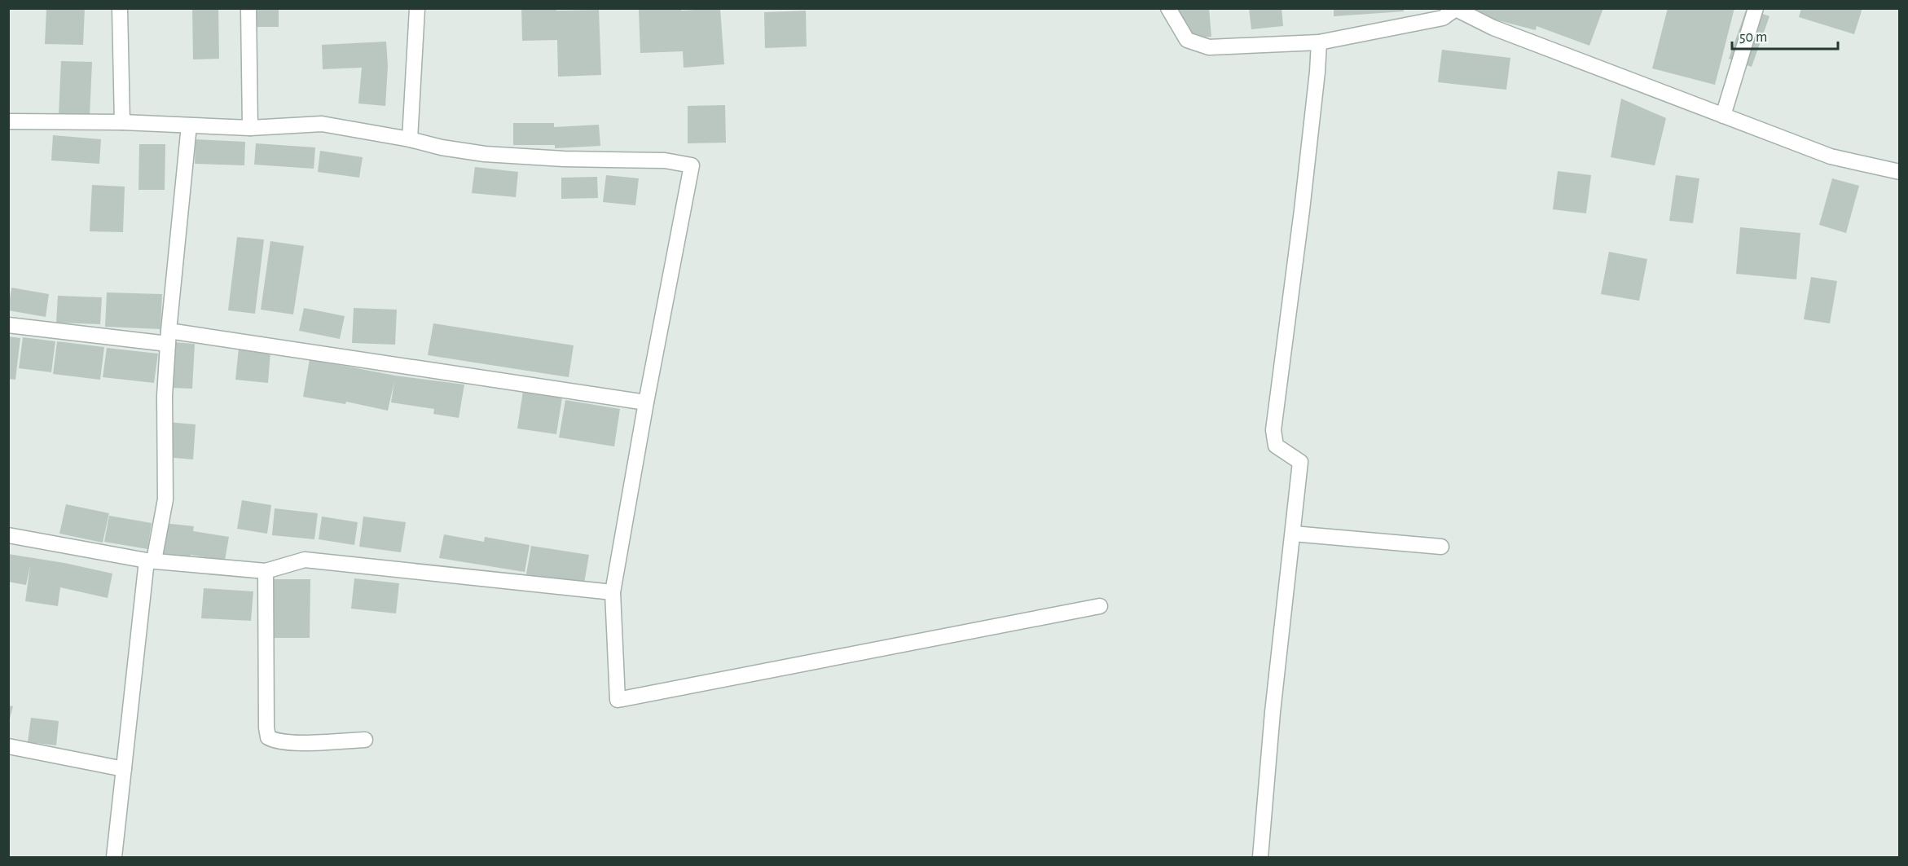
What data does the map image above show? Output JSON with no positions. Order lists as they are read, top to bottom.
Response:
{
  "scale_bar": "50 m"
}
